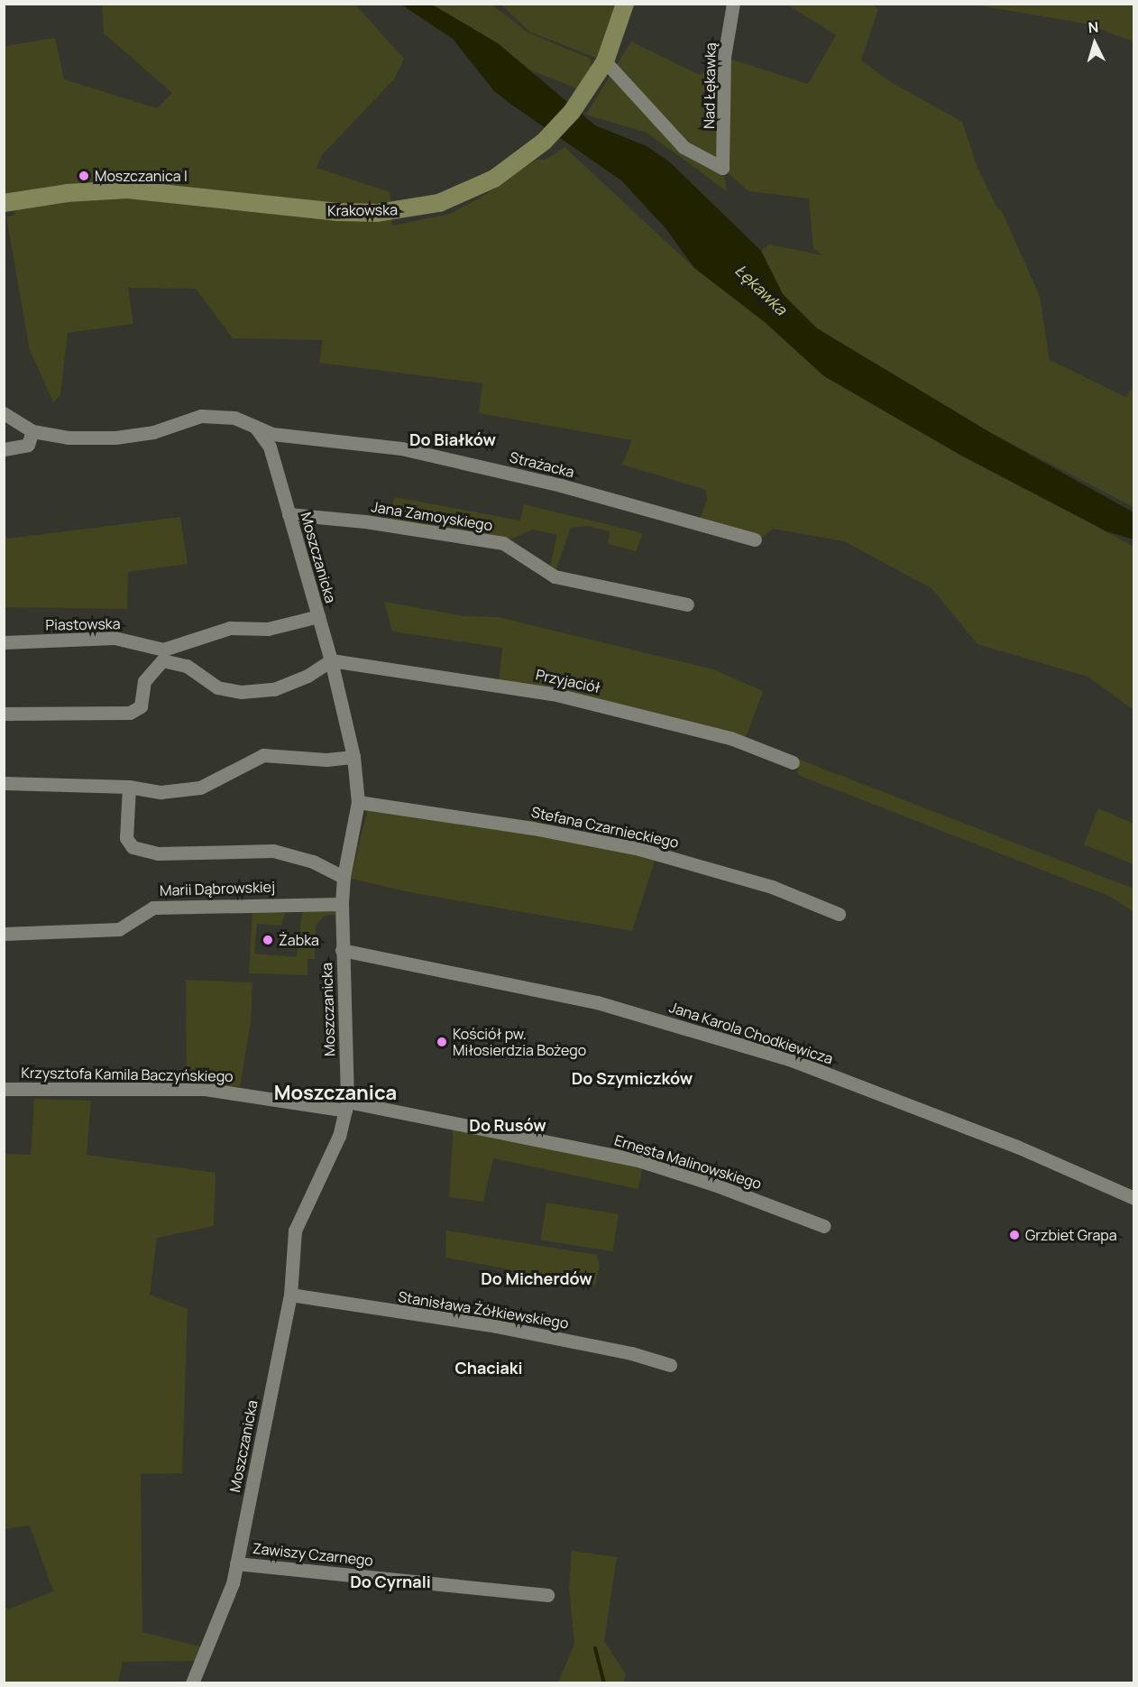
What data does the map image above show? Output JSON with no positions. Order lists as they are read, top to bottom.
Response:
{
  "streets": {
    "main road": ["Krakowska"],
    "street": [
      "Nad Łękawką",
      "Strażacka",
      "Jana Zamoyskiego",
      "Moszczanicka",
      "Piastowska",
      "Przyjaciół",
      "Stefana Czarnieckiego",
      "Marii Dąbrowskiej",
      "Jana Karola Chodkiewicza",
      "Krzysztofa Kamila Baczyńskiego",
      "Ernesta Malinowskiego",
      "Stanisława Żółkiewskiego",
      "Zawiszy Czarnego"
    ]
  },
  "crossings": [
    ["Strażacka", "Moszczanicka"],
    ["Jana Zamoyskiego", "Moszczanicka"],
    ["Moszczanicka", "Piastowska"],
    ["Moszczanicka", "Przyjaciół"],
    ["Moszczanicka", "Stefana Czarnieckiego"],
    ["Moszczanicka", "Marii Dąbrowskiej"],
    ["Moszczanicka", "Jana Karola Chodkiewicza"],
    ["Moszczanicka", "Krzysztofa Kamila Baczyńskiego"],
    ["Moszczanicka", "Ernesta Malinowskiego"],
    ["Moszczanicka", "Stanisława Żółkiewskiego"],
    ["Moszczanicka", "Zawiszy Czarnego"],
    ["Piastowska", "Przyjaciół"],
    ["Krzysztofa Kamila Baczyńskiego", "Ernesta Malinowskiego"]
  ],
  "districts": [
    "Do Białków",
    "Do Szymiczków",
    "Moszczanica",
    "Do Rusów",
    "Do Micherdów",
    "Chaciaki",
    "Do Cyrnali"
  ],
  "water": ["Łękawka"],
  "places": [
    "Moszczanica I",
    "Żabka",
    "Kościół pw. Miłosierdzia Bożego",
    "Grzbiet Grapa"
  ],
  "north": "top"
}
